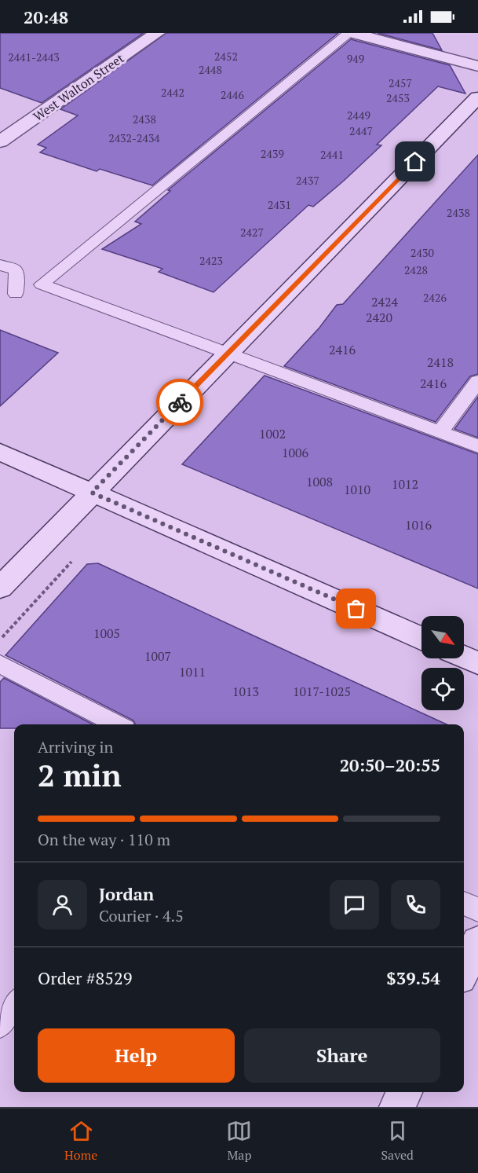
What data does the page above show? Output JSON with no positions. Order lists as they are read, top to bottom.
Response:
{
  "streets": {
    "street": ["West Walton Street"]
  },
  "house_numbers": [
    "2452",
    "2441-2443",
    "949",
    "2448",
    "2457",
    "2442",
    "2446",
    "2453",
    "2449",
    "2438",
    "2447",
    "2432-2434",
    "2439",
    "2441",
    "2437",
    "2431",
    "2438",
    "2427",
    "2430",
    "2423",
    "2428",
    "2426",
    "2424",
    "2420",
    "2416",
    "2418",
    "2416",
    "1002",
    "1006",
    "1008",
    "1012",
    "1010",
    "1016",
    "1005",
    "1007",
    "1011",
    "1013",
    "1017-1025"
  ],
  "north": "bottom right",
  "page": {
    "status": "20:48",
    "heading": ["2 min", "Arriving in", "20:50–20:55"],
    "panel": [
      "Jordan",
      "Courier · 4.5",
      "Order #8529",
      "$39.54"
    ],
    "bar": "On the way · 110 m",
    "buttons": ["Help", "Share"],
    "tabs": ["Home", "Map", "Saved"]
  }
}
